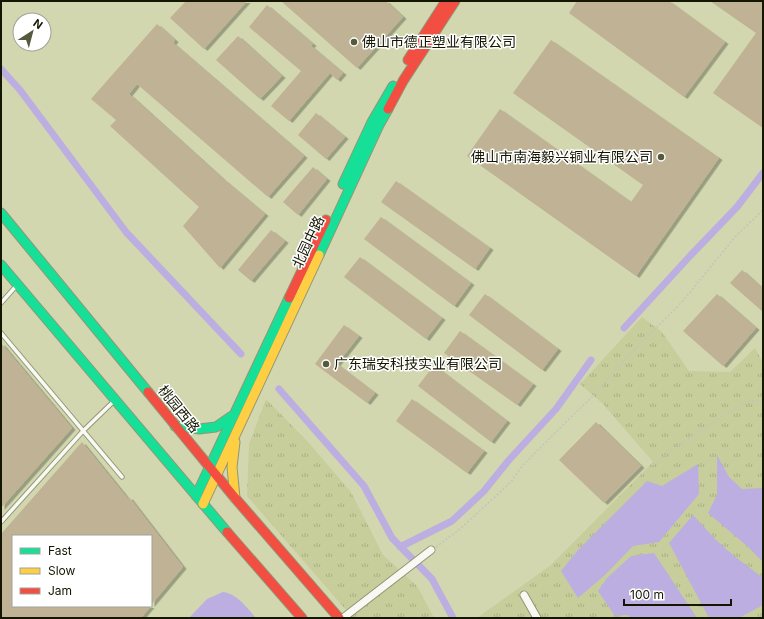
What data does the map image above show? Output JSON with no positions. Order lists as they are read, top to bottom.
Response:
{
  "streets": {
    "street": ["北园中路", "桃园西路"]
  },
  "crossings": [
    ["北园中路", "桃园西路"]
  ],
  "places": ["佛山市德正塑业有限公司", "佛山市南海毅兴铜业有限公司", "广东瑞安科技实业有限公司"],
  "legend": ["Fast", "Slow", "Jam"],
  "scale_bar": "100 m",
  "north": "top right"
}
